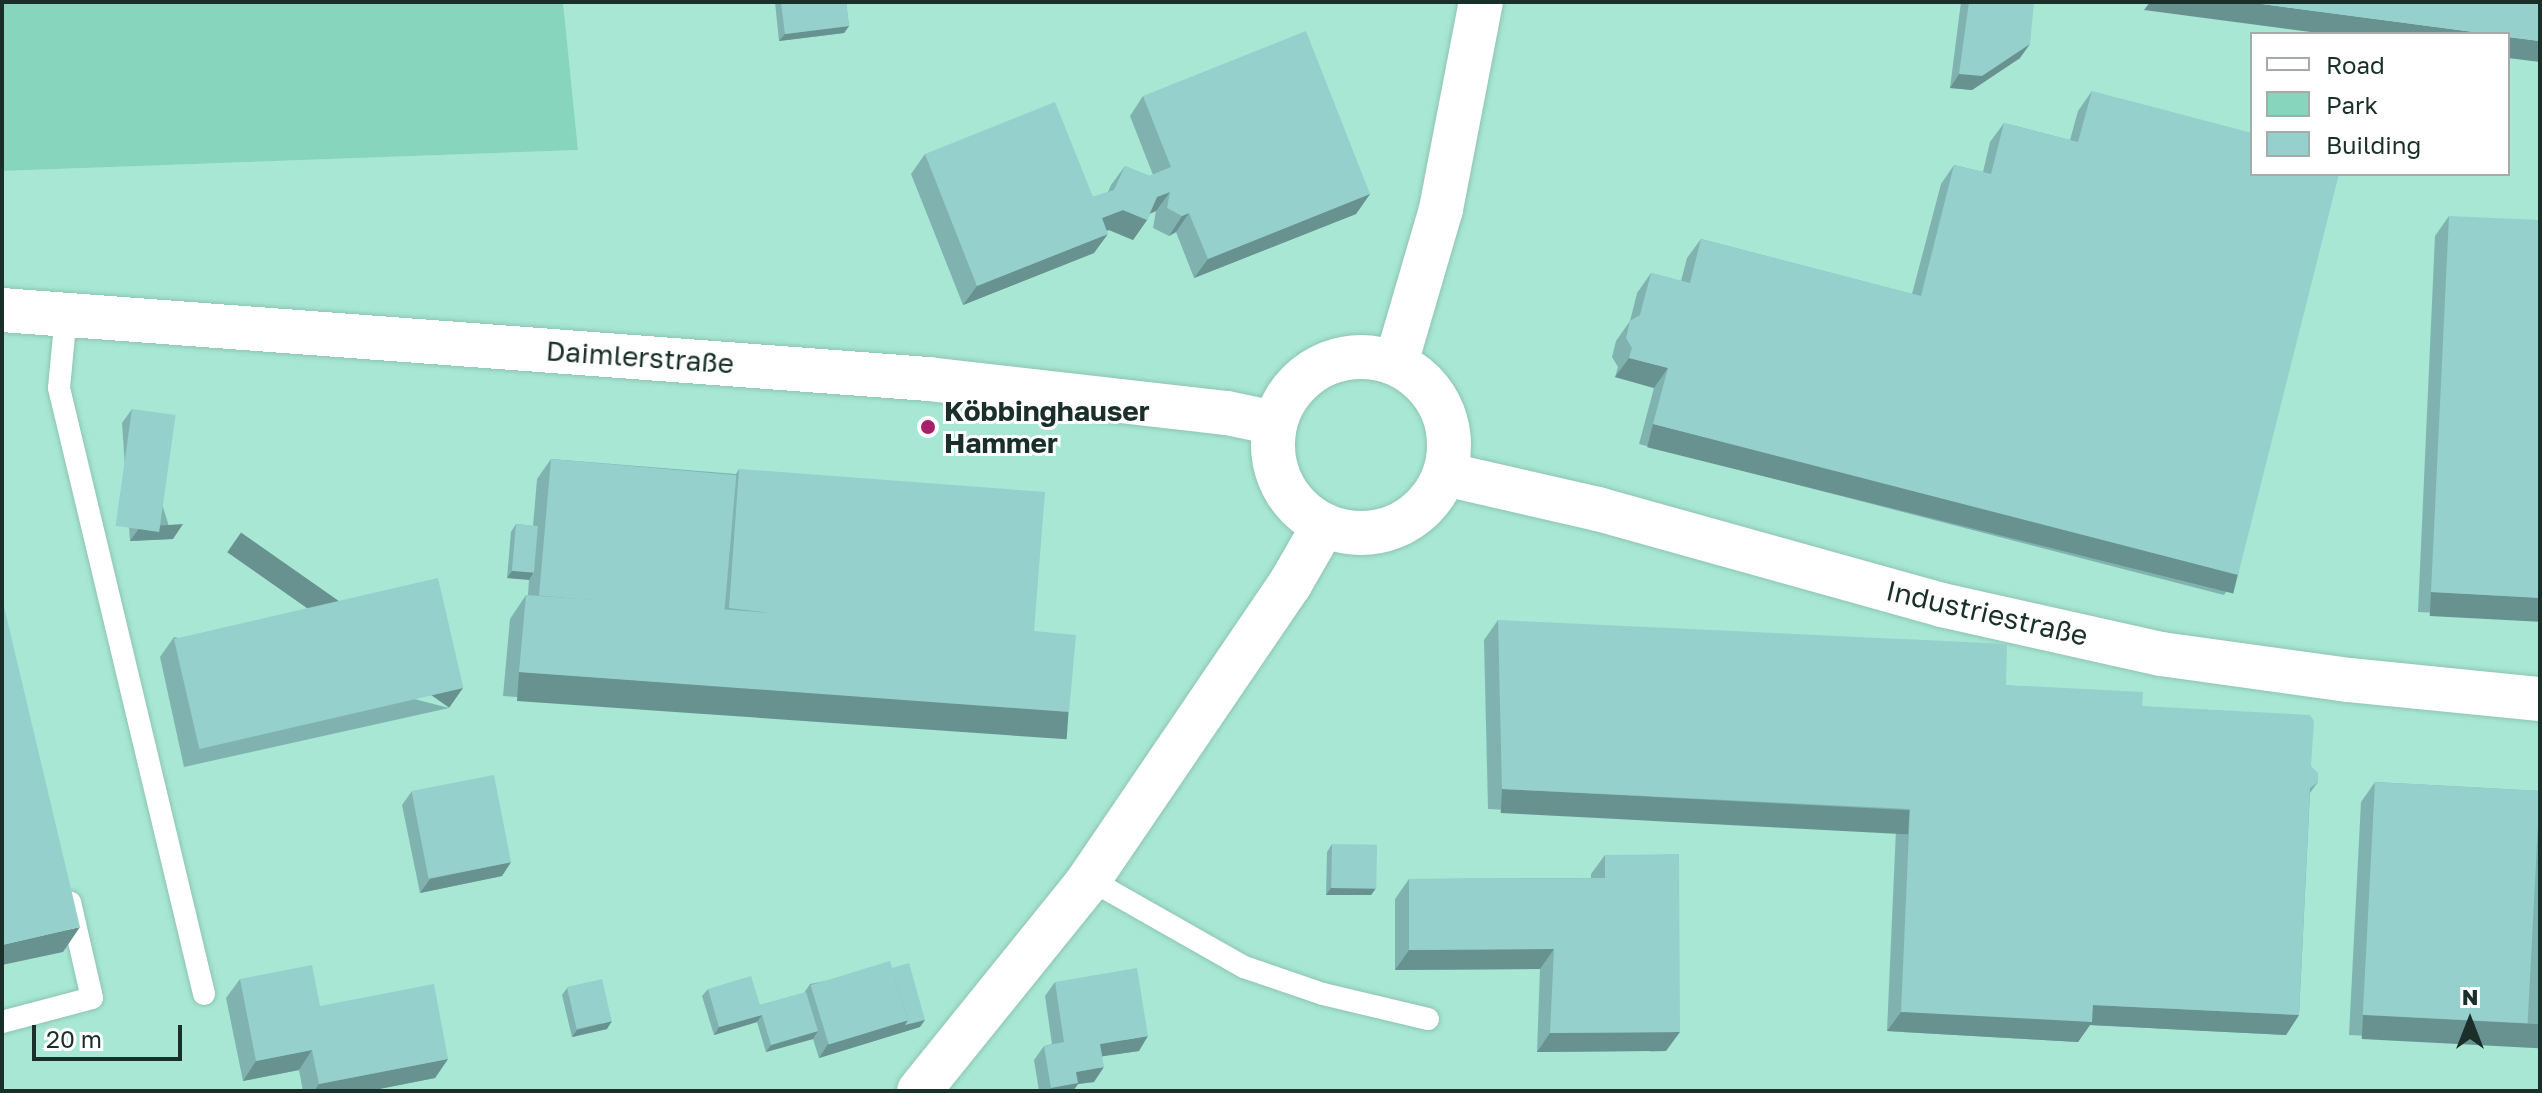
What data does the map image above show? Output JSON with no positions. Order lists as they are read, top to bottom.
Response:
{
  "streets": {
    "street": ["Daimlerstraße", "Industriestraße"]
  },
  "crossings": [
    ["Daimlerstraße", "Industriestraße"]
  ],
  "places": ["Köbbinghauser Hammer"],
  "legend": ["Road", "Park", "Building"],
  "scale_bar": "20 m",
  "north": "top"
}
